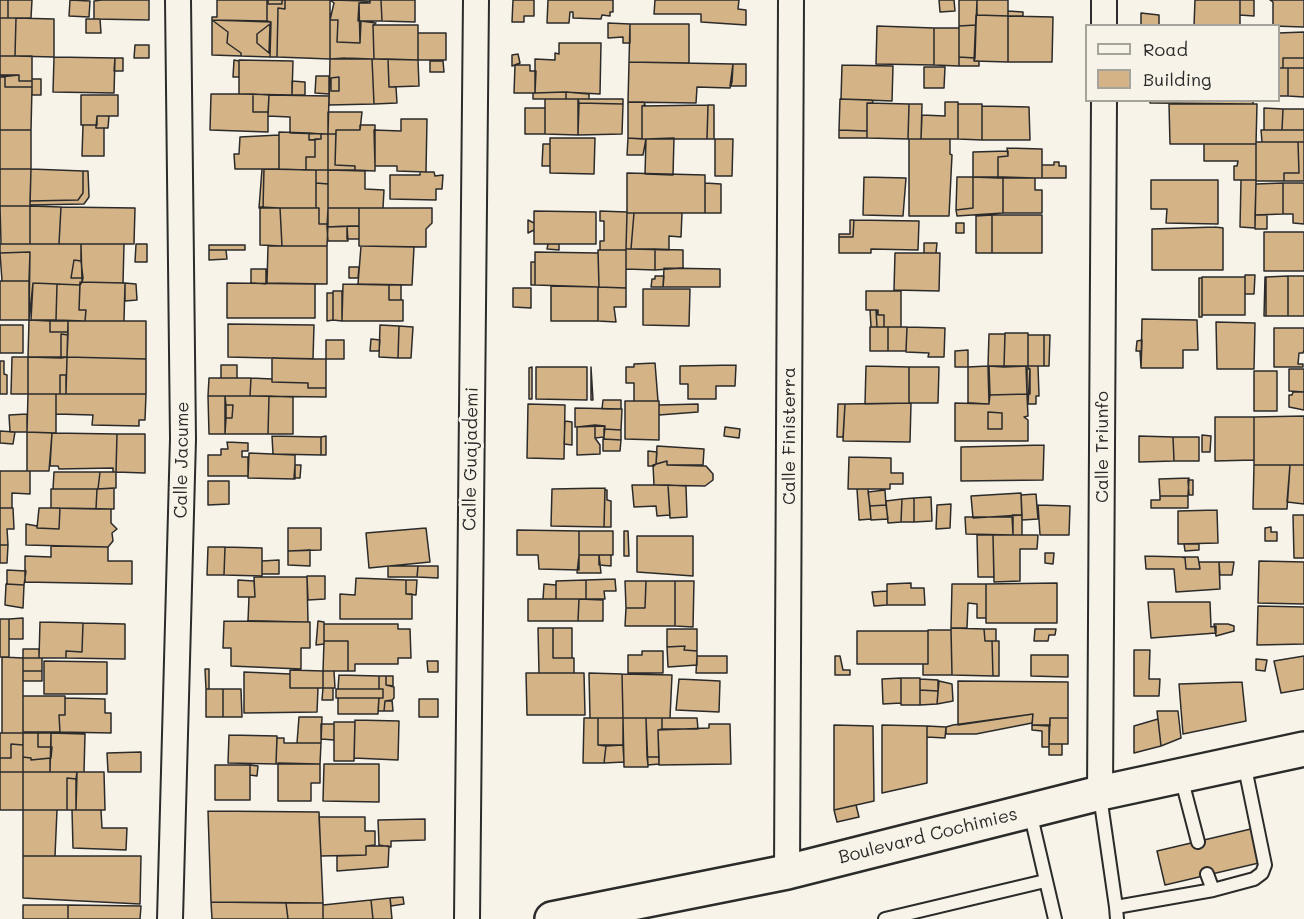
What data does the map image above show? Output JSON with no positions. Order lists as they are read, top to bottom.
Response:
{
  "streets": {
    "main road": ["Boulevard Cochimies"],
    "street": [
      "Calle Finisterra",
      "Calle Triunfo",
      "Calle Guajademi",
      "Calle Jacume"
    ]
  },
  "crossings": [
    ["Calle Finisterra", "Boulevard Cochimies"],
    ["Calle Triunfo", "Boulevard Cochimies"]
  ],
  "legend": ["Road", "Building"]
}
